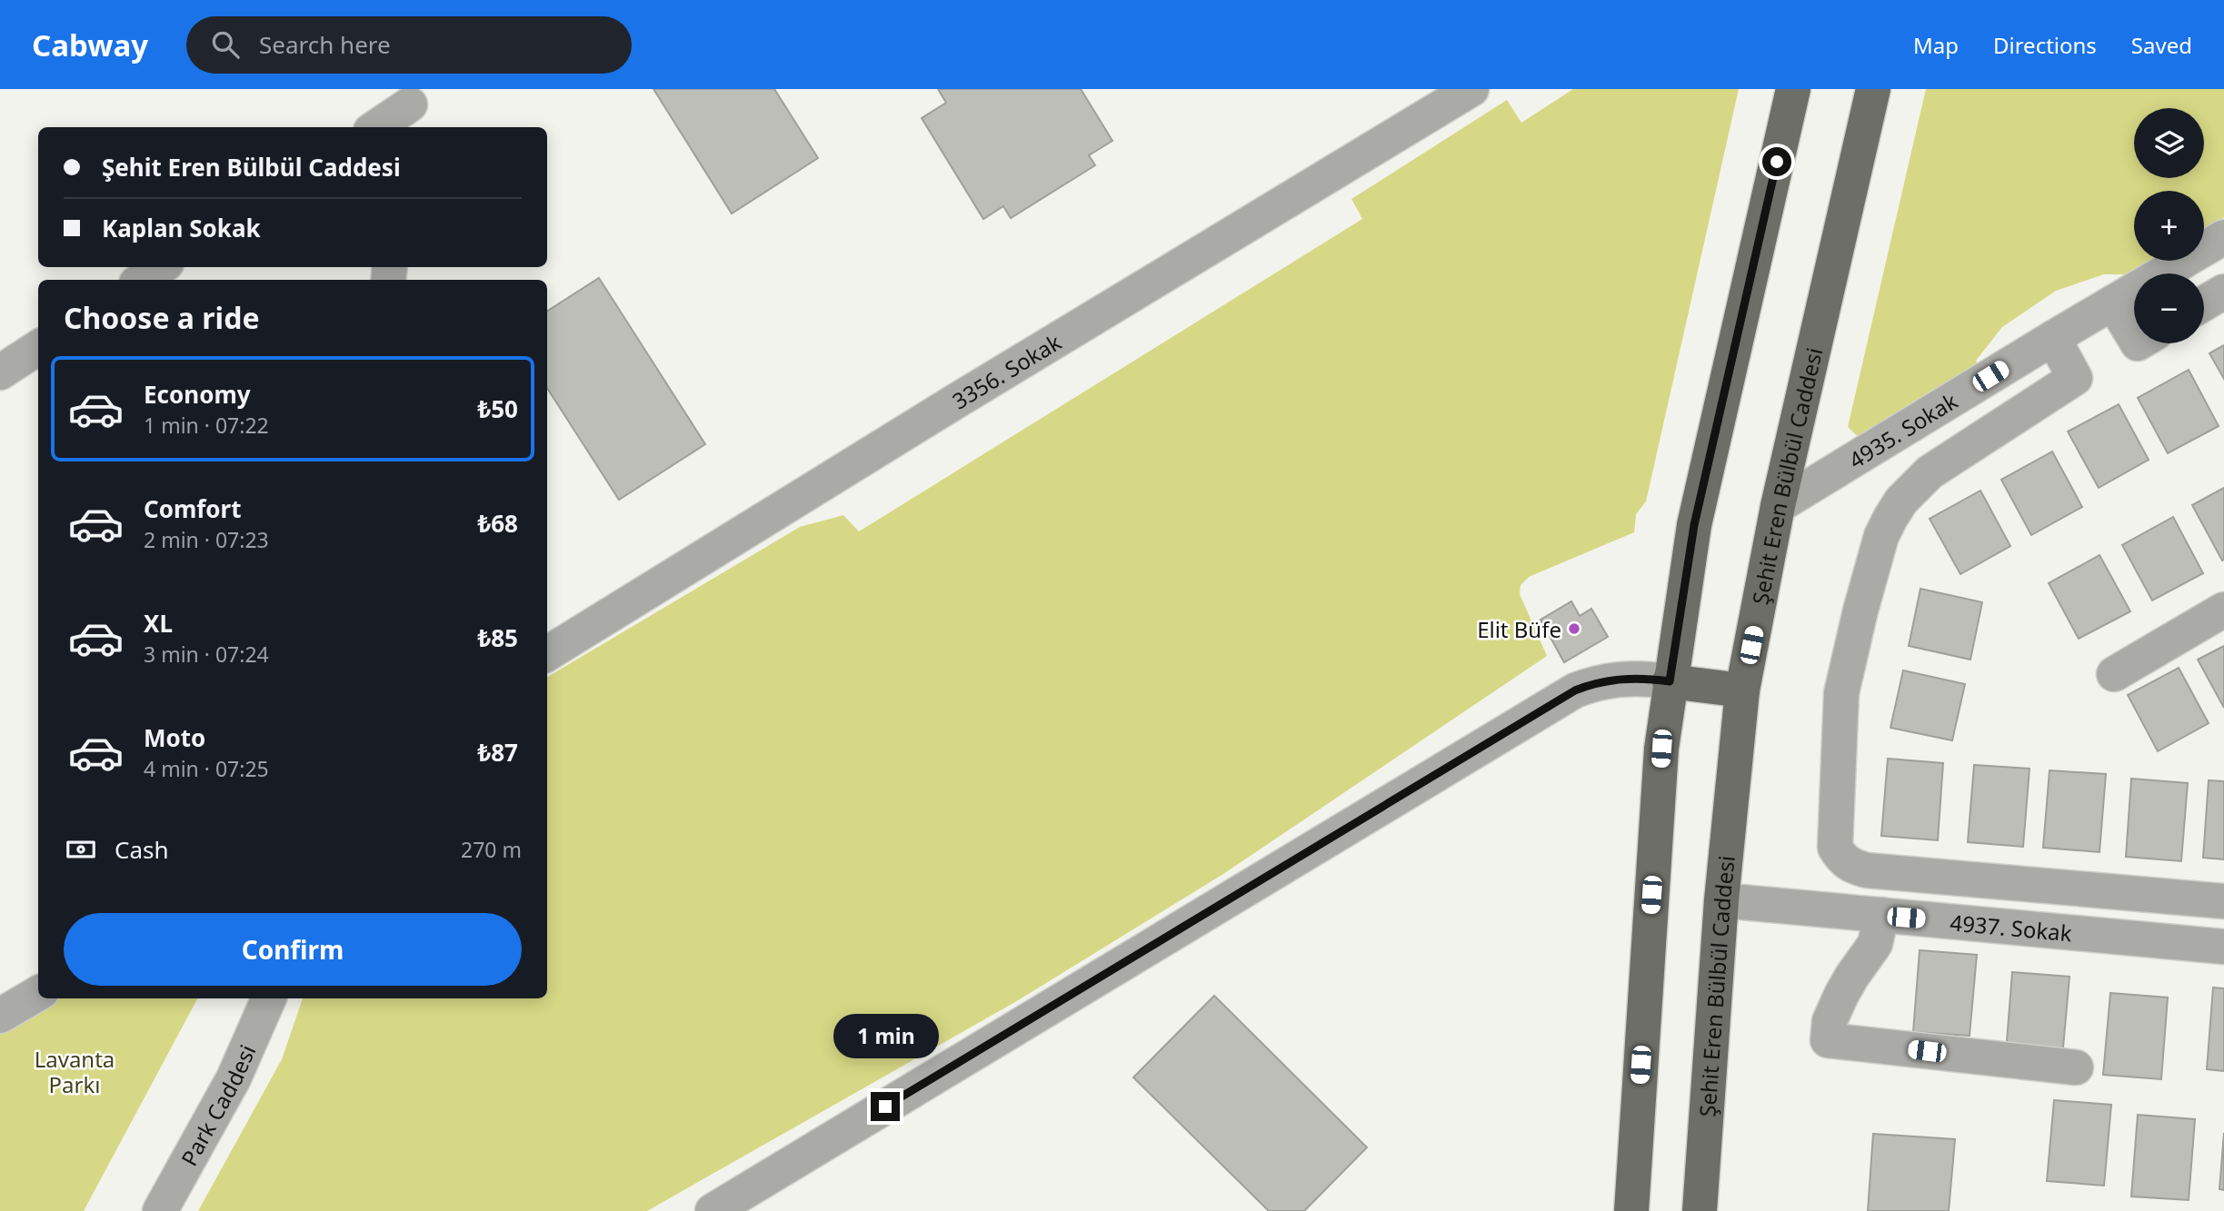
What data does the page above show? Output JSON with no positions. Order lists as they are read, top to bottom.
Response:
{
  "streets": {
    "main road": ["Şehit Eren Bülbül Caddesi"],
    "street": [
      "3356. Sokak",
      "4935. Sokak",
      "4937. Sokak",
      "Park Caddesi"
    ]
  },
  "crossings": [
    ["4935. Sokak", "Şehit Eren Bülbül Caddesi"],
    ["Şehit Eren Bülbül Caddesi", "4937. Sokak"]
  ],
  "parks": ["Lavanta Parkı"],
  "places": ["Elit Büfe"],
  "page": {
    "header": "Cabway",
    "search": "Search here",
    "nav": ["Map", "Directions", "Saved"],
    "map_buttons": ["+", "−"],
    "banner": ["Şehit Eren Bülbül Caddesi", "Kaplan Sokak"],
    "heading": "Choose a ride",
    "list": [
      {
        "name": "Economy",
        "note": "1 min · 07:22",
        "value": "₺50"
      },
      {
        "name": "Comfort",
        "note": "2 min · 07:23",
        "value": "₺68"
      },
      {
        "name": "XL",
        "note": "3 min · 07:24",
        "value": "₺85"
      },
      {
        "name": "Moto",
        "note": "4 min · 07:25",
        "value": "₺87"
      }
    ],
    "pay": ["Cash", "270 m"],
    "buttons": "Confirm",
    "bubble": "1 min"
  }
}
